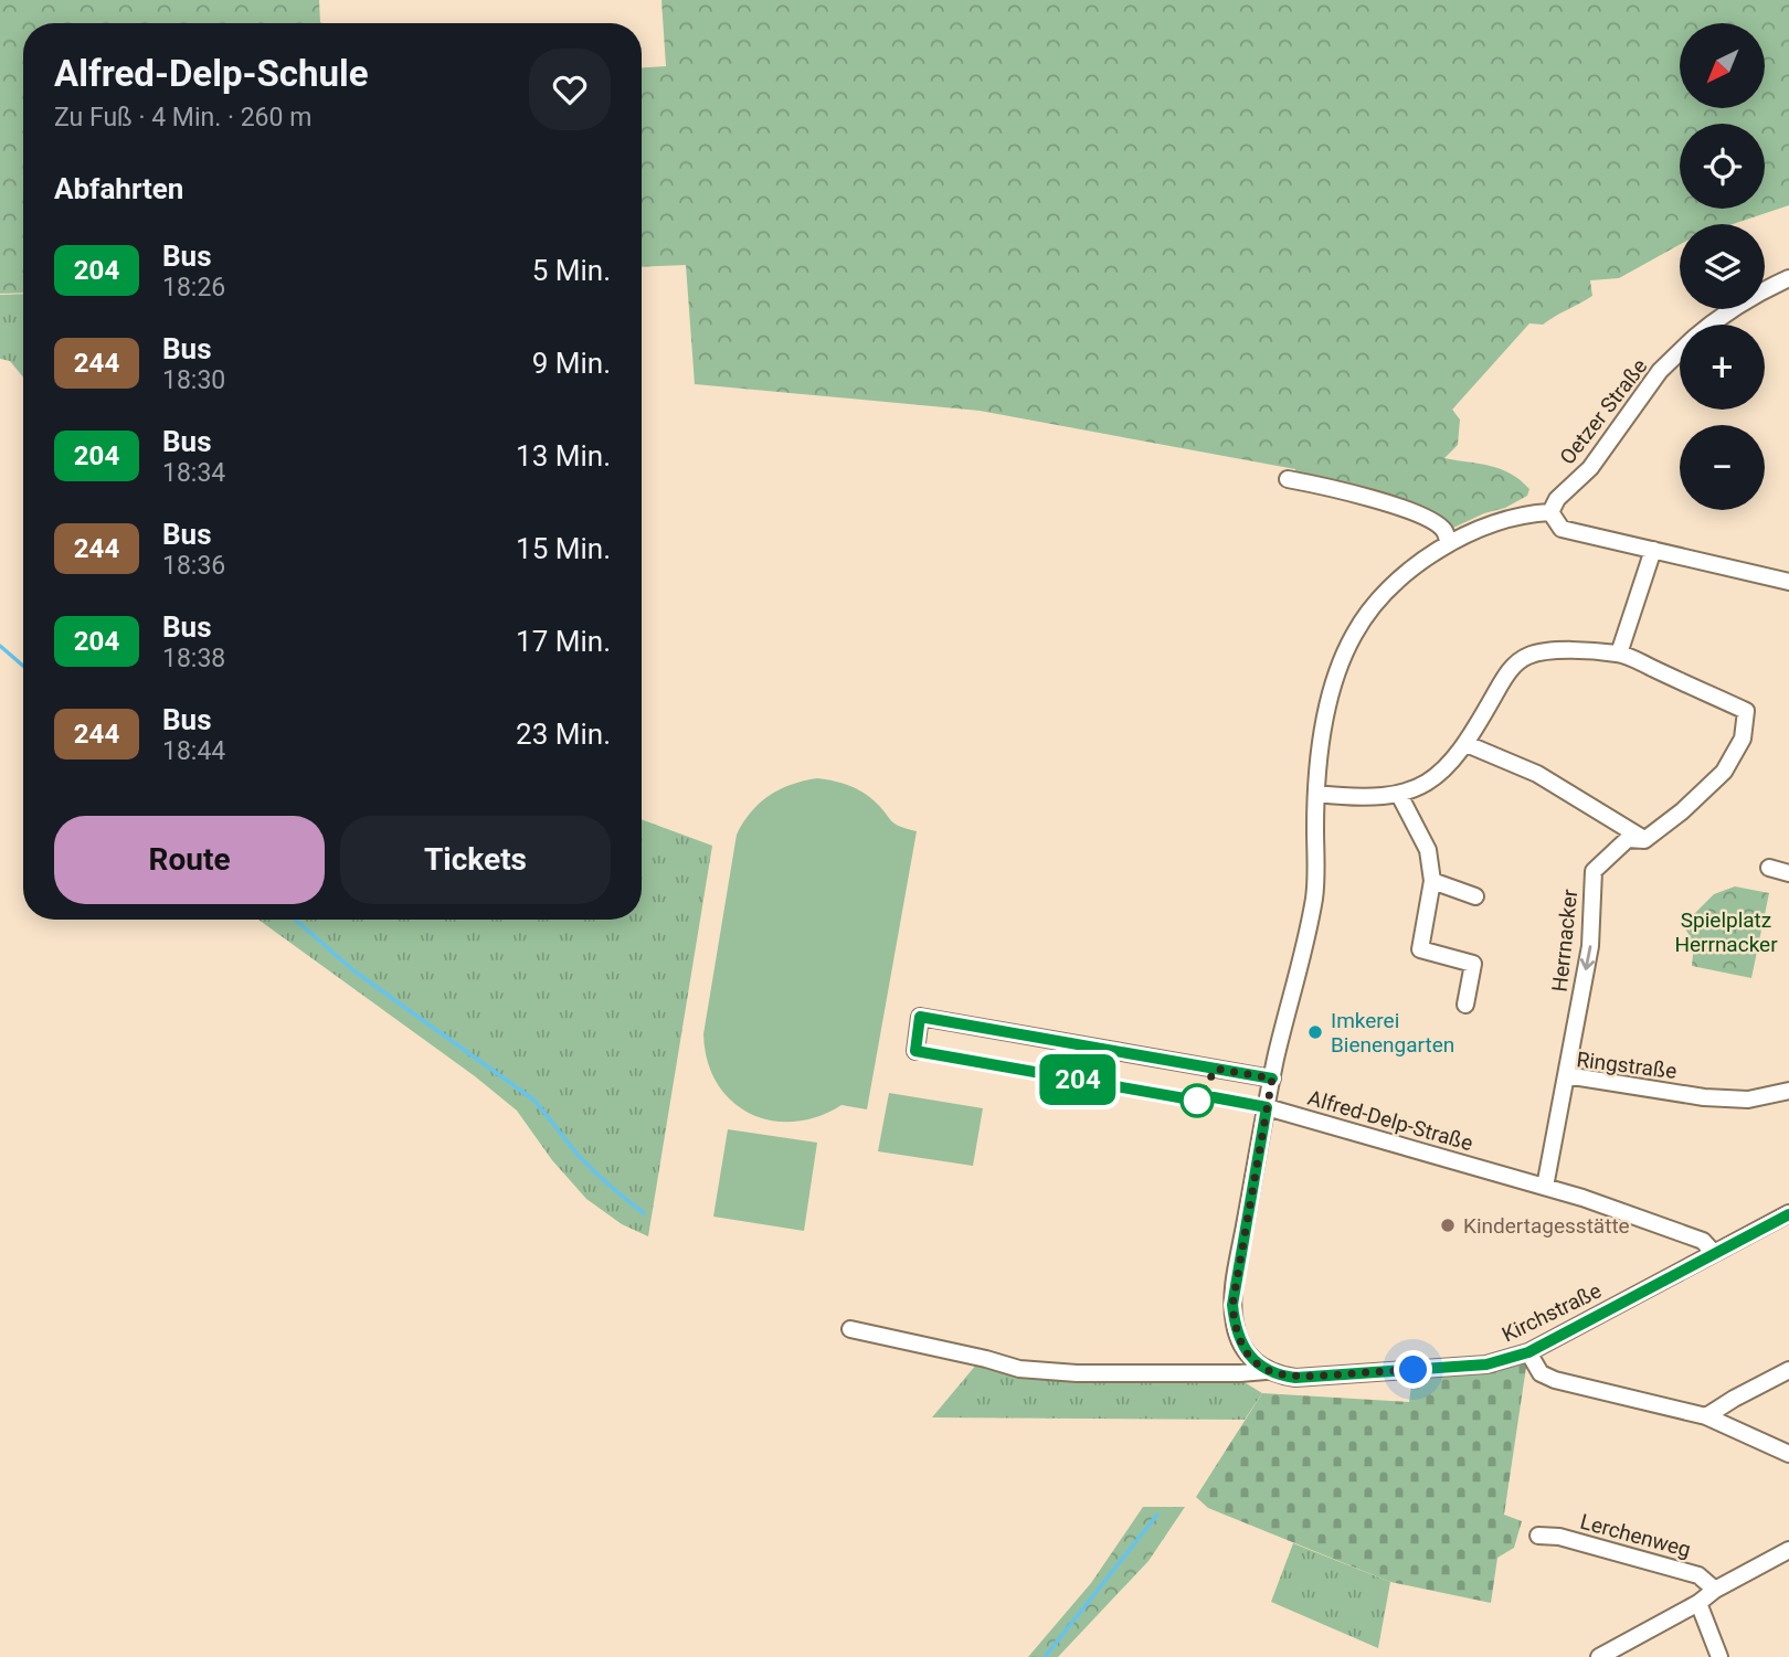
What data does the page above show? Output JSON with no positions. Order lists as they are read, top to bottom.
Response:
{
  "streets": {
    "street": [
      "Oetzer Straße",
      "Herrnacker",
      "Ringstraße",
      "Alfred-Delp-Straße",
      "Kirchstraße",
      "Lerchenweg"
    ]
  },
  "crossings": [
    ["Herrnacker", "Ringstraße"],
    ["Ringstraße", "Alfred-Delp-Straße"]
  ],
  "parks": ["Spielplatz Herrnacker"],
  "places": ["Imkerei Bienengarten", "Kindertagesstätte"],
  "lines": ["bus line 204"],
  "north": "bottom left",
  "page": {
    "on_map": "204",
    "map_buttons": ["+", "−"],
    "heading": [
      ["Alfred-Delp-Schule", "Zu Fuß · 4 Min. · 260 m"],
      "Abfahrten"
    ],
    "list": [
      {
        "mark": "204",
        "name": "Bus",
        "note": "18:26",
        "value": "5 Min."
      },
      {
        "mark": "244",
        "name": "Bus",
        "note": "18:30",
        "value": "9 Min."
      },
      {
        "mark": "204",
        "name": "Bus",
        "note": "18:34",
        "value": "13 Min."
      },
      {
        "mark": "244",
        "name": "Bus",
        "note": "18:36",
        "value": "15 Min."
      },
      {
        "mark": "204",
        "name": "Bus",
        "note": "18:38",
        "value": "17 Min."
      },
      {
        "mark": "244",
        "name": "Bus",
        "note": "18:44",
        "value": "23 Min."
      }
    ],
    "buttons": ["Route", "Tickets"]
  }
}
